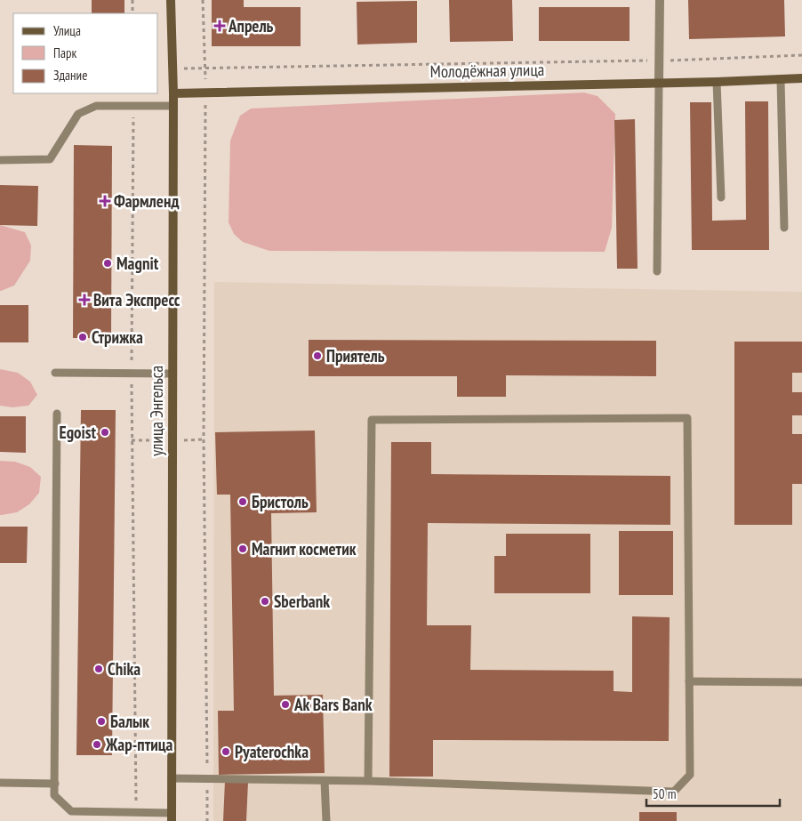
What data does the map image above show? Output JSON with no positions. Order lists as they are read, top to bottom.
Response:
{
  "streets": {
    "main road": ["Молодёжная улица", "улица Энгельса"]
  },
  "crossings": [
    ["Молодёжная улица", "улица Энгельса"]
  ],
  "places": {
    "health": ["Апрель", "Фармленд", "Вита Экспресс"],
    "other": [
      "Magnit",
      "Стрижка",
      "Приятель",
      "Egoist",
      "Бристоль",
      "Магнит косметик",
      "Sberbank",
      "Chika",
      "Ak Bars Bank",
      "Балык",
      "Жар-птица",
      "Pyaterochka"
    ]
  },
  "legend": ["Улица", "Парк", "Здание"],
  "scale_bar": "50 m"
}
